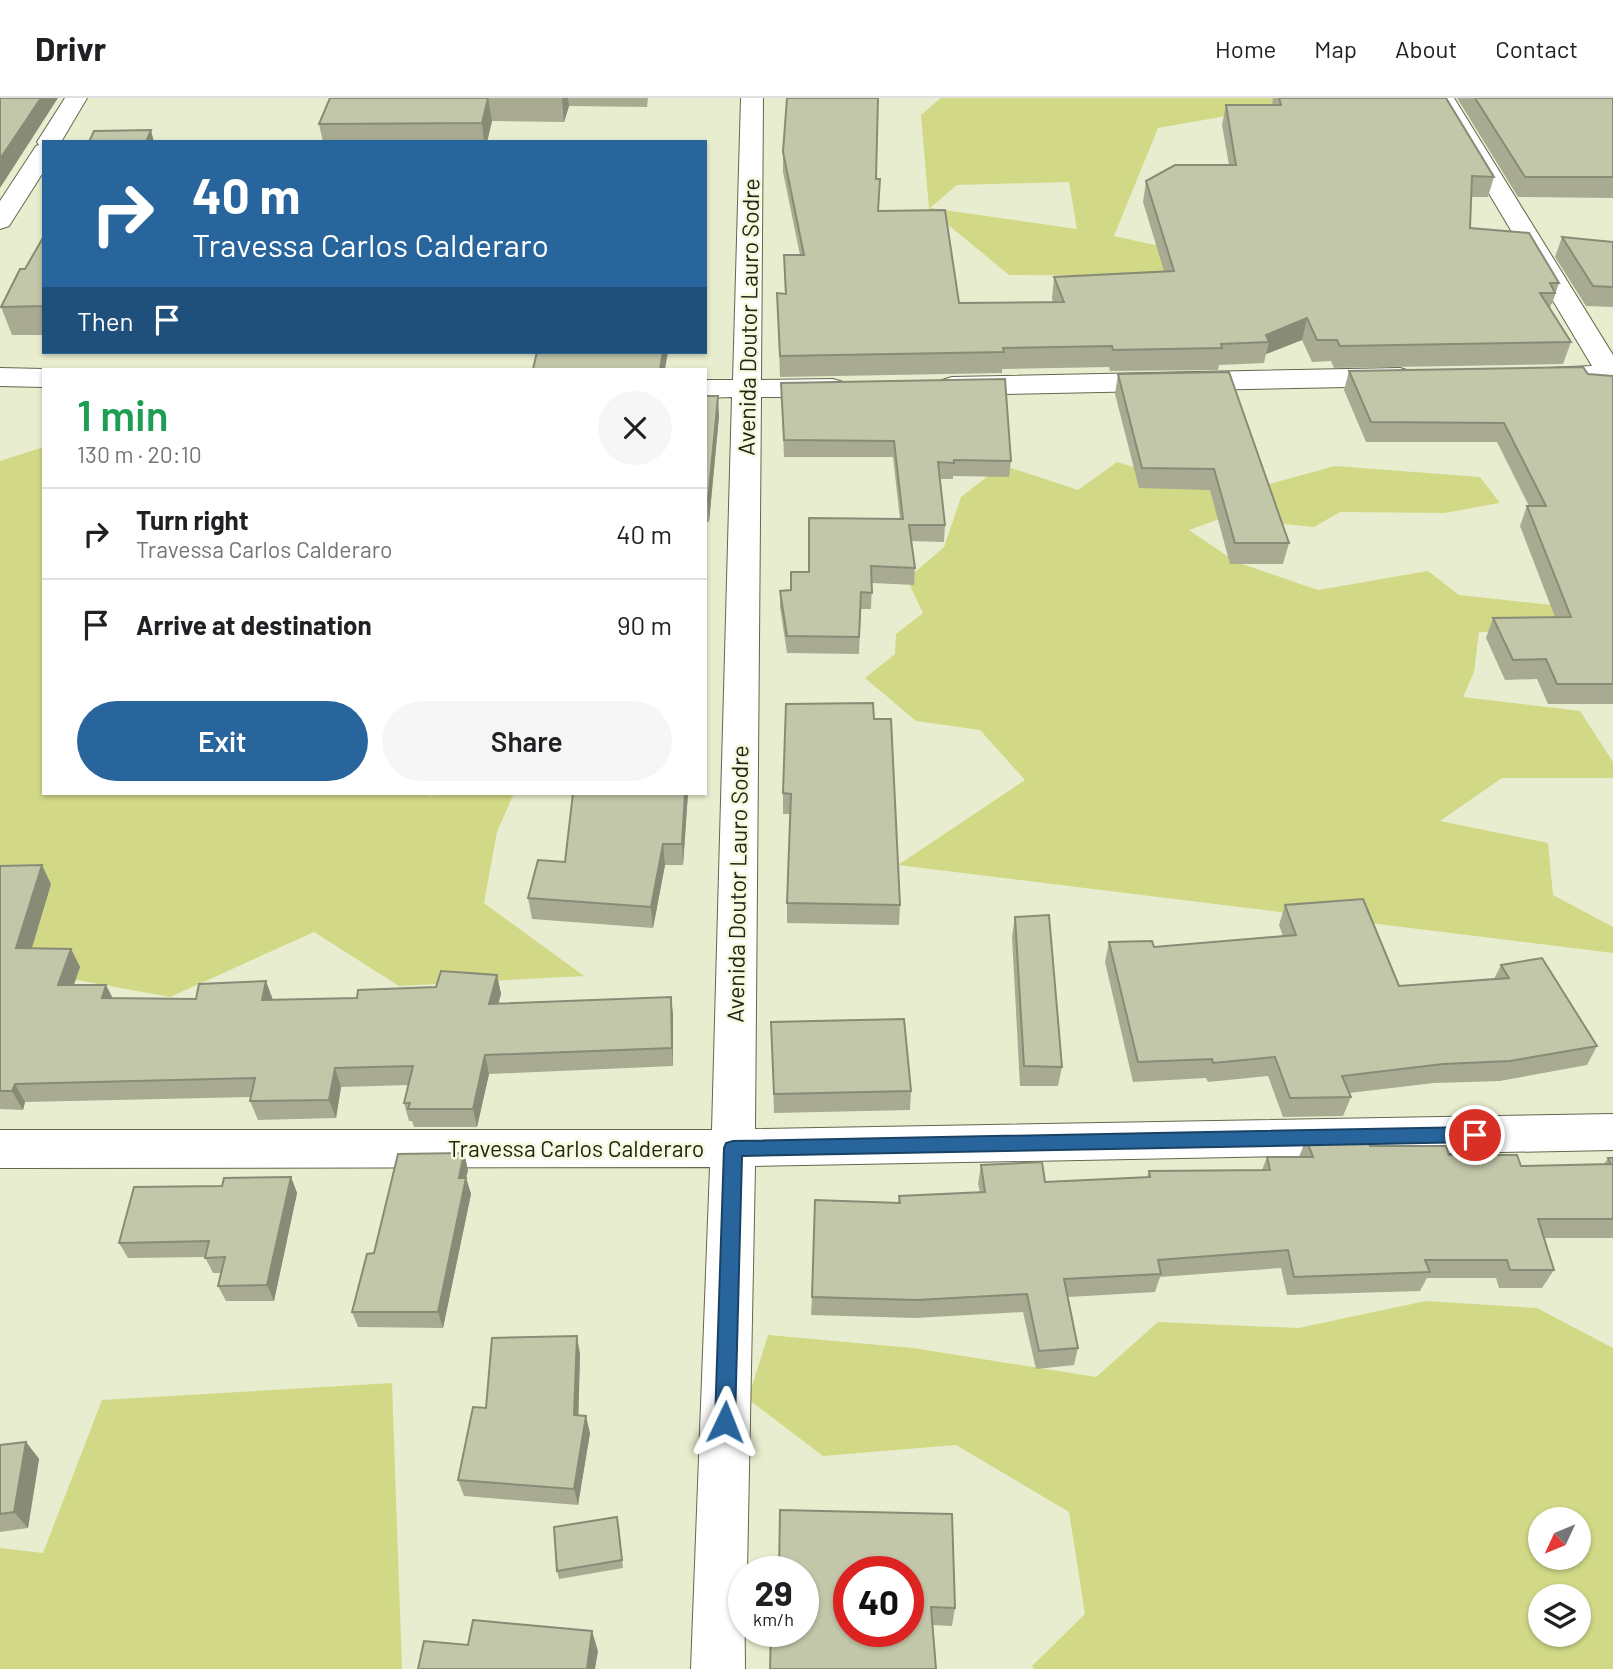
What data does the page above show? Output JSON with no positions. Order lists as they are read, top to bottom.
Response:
{
  "streets": {
    "street": ["Avenida Doutor Lauro Sodre", "Travessa Carlos Calderaro"]
  },
  "crossings": [
    ["Avenida Doutor Lauro Sodre", "Travessa Carlos Calderaro"]
  ],
  "north": "bottom left",
  "page": {
    "header": "Drivr",
    "nav": [
      "Home",
      "Map",
      "About",
      "Contact"
    ],
    "turn": ["40 m", "Travessa Carlos Calderaro"],
    "then": "Then",
    "heading": ["1 min", "130 m · 20:10"],
    "list": [
      {
        "name": "Turn right",
        "note": "Travessa Carlos Calderaro",
        "value": "40 m"
      },
      {
        "name": "Arrive at destination",
        "value": "90 m"
      }
    ],
    "buttons": ["Exit", "Share"],
    "speed": "29 km/h",
    "limit": "40"
  }
}
